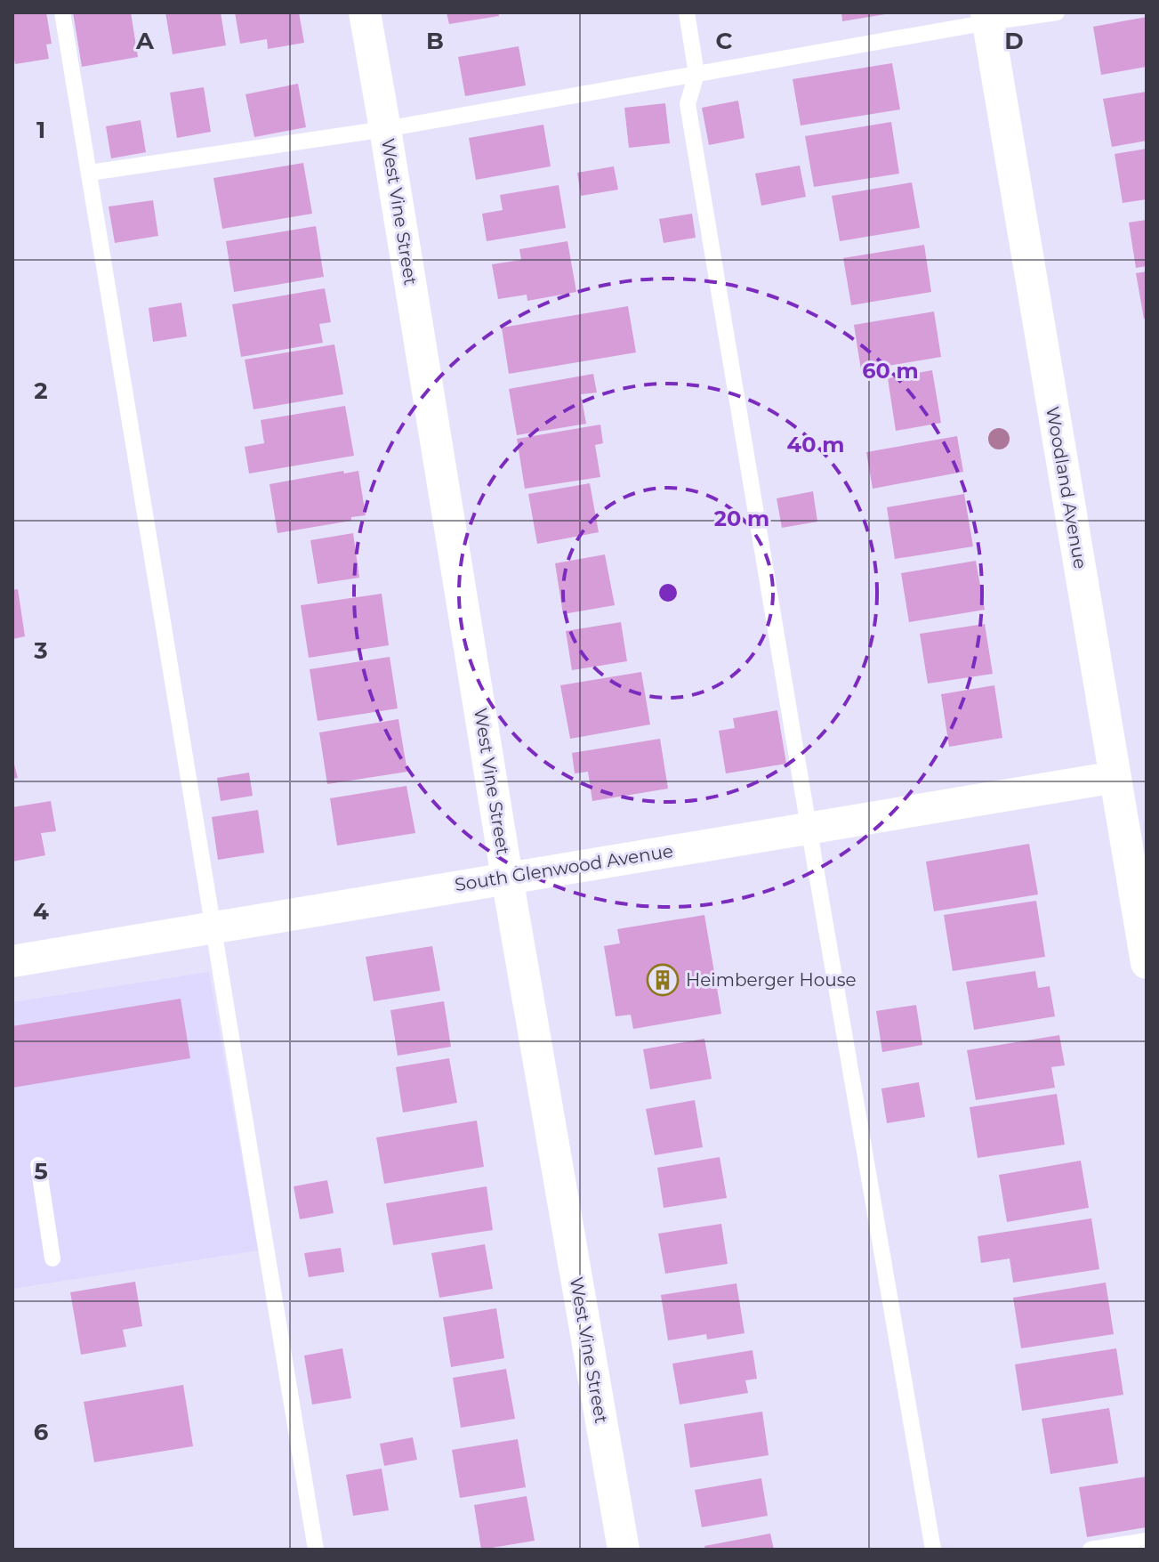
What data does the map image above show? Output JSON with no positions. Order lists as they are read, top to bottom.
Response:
{
  "streets": {
    "street": ["West Vine Street", "Woodland Avenue", "South Glenwood Avenue"]
  },
  "crossings": [
    ["West Vine Street", "South Glenwood Avenue"],
    ["Woodland Avenue", "South Glenwood Avenue"]
  ],
  "places": {
    "building": ["Heimberger House"]
  },
  "grid": {
    "columns": [
      "A",
      "B",
      "C",
      "D"
    ],
    "rows": [
      "1",
      "2",
      "3",
      "4",
      "5",
      "6"
    ]
  },
  "rings": ["60 m", "40 m", "20 m"]
}
